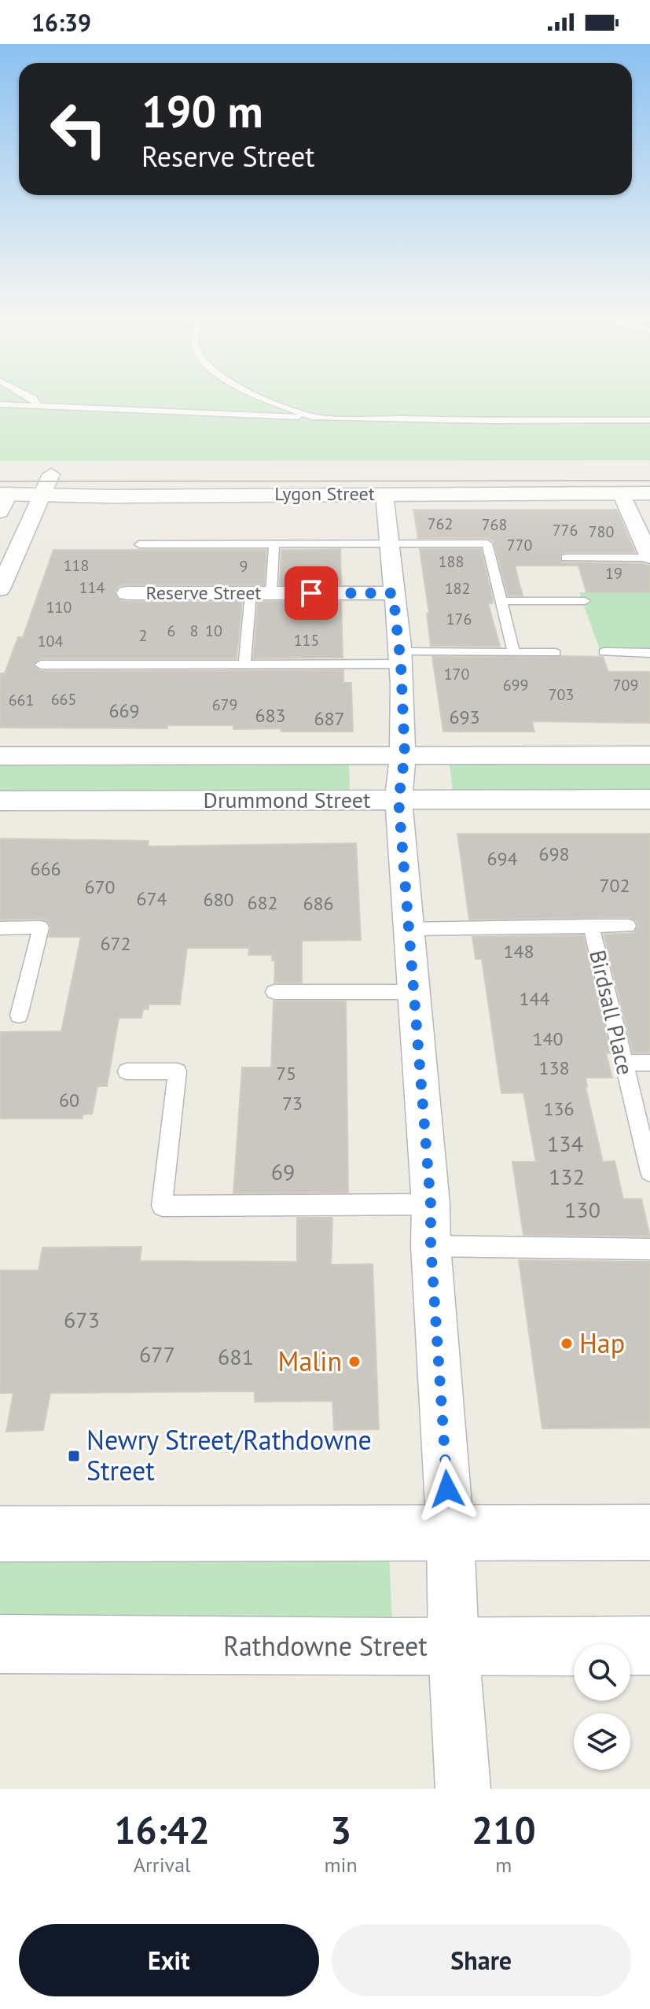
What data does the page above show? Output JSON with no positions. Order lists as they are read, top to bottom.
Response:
{
  "streets": {
    "street": [
      "Lygon Street",
      "Reserve Street",
      "Drummond Street",
      "Rathdowne Street"
    ],
    "lane": ["Birdsall Place"]
  },
  "places": {
    "other": ["Hap", "Malin"],
    "transit": ["Newry Street/Rathdowne Street"]
  },
  "house_numbers": [
    "762",
    "768",
    "776",
    "780",
    "770",
    "188",
    "118",
    "9",
    "19",
    "114",
    "182",
    "110",
    "176",
    "6",
    "8",
    "10",
    "2",
    "115",
    "104",
    "170",
    "699",
    "709",
    "703",
    "665",
    "661",
    "679",
    "669",
    "683",
    "693",
    "687",
    "698",
    "694",
    "666",
    "702",
    "670",
    "674",
    "680",
    "682",
    "686",
    "672",
    "148",
    "144",
    "140",
    "138",
    "75",
    "60",
    "73",
    "136",
    "134",
    "69",
    "132",
    "130",
    "673",
    "677",
    "681"
  ],
  "page": {
    "status": "16:39",
    "turn": ["190 m", "Reserve Street"],
    "eta": [
      "16:42",
      "Arrival",
      "3",
      "min",
      "210",
      "m"
    ],
    "buttons": ["Exit", "Share"]
  }
}
